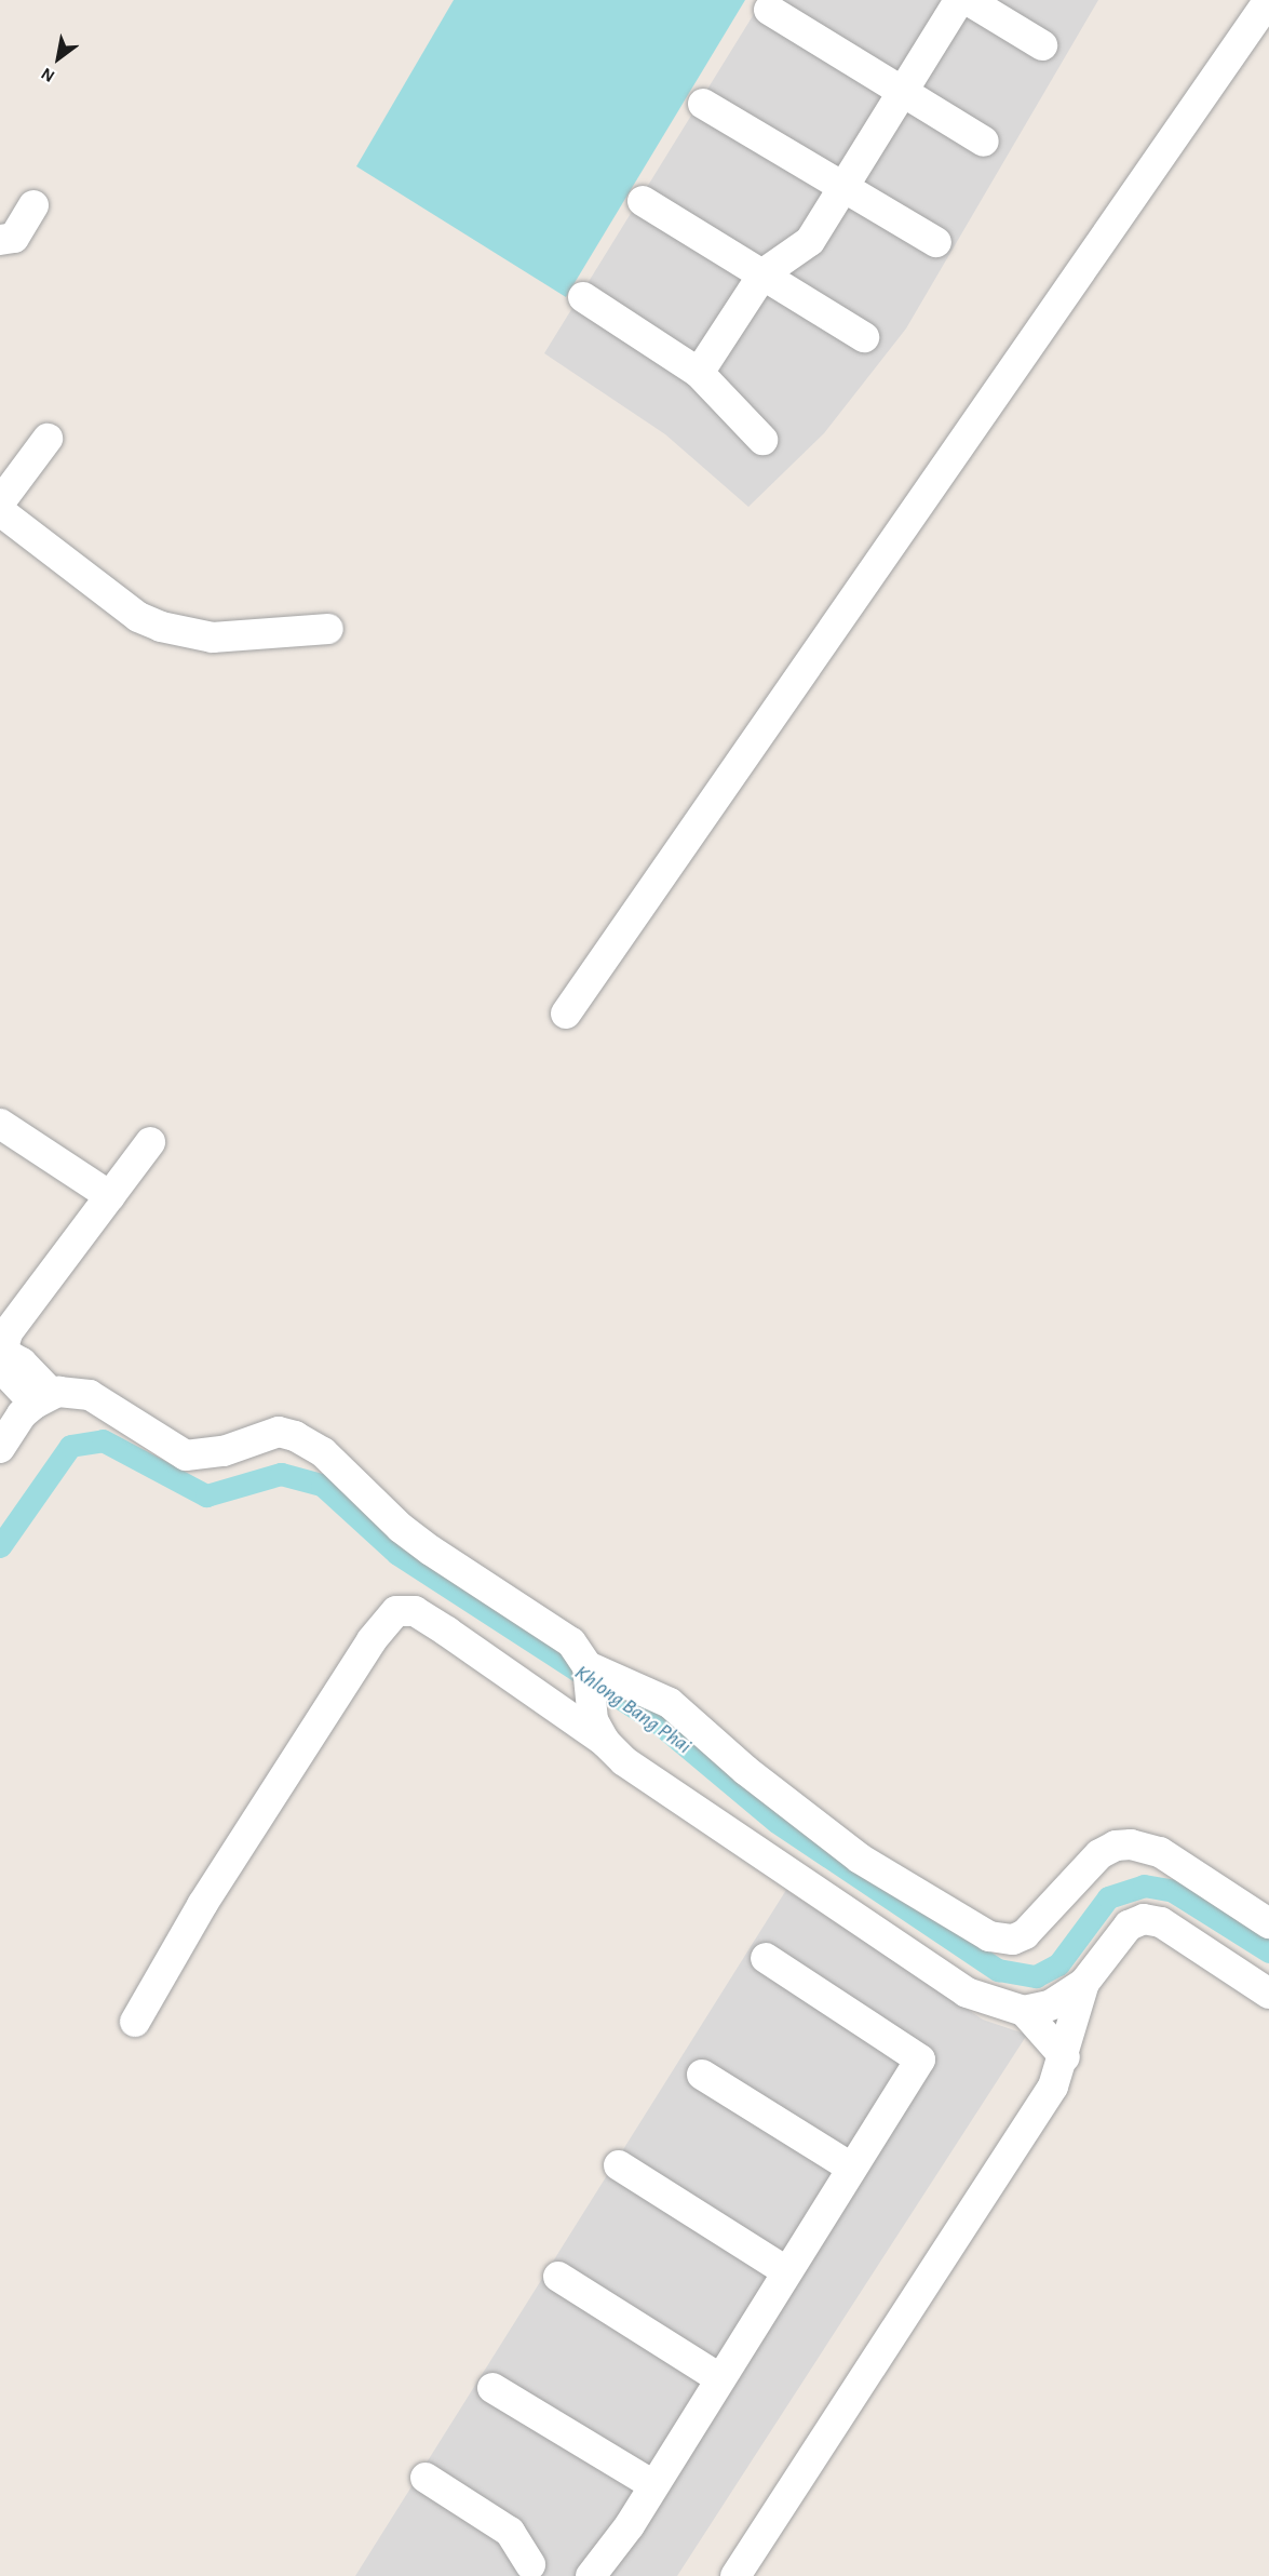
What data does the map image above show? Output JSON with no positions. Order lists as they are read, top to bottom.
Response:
{
  "water": ["Khlong Bang Phai"],
  "north": "bottom left"
}
